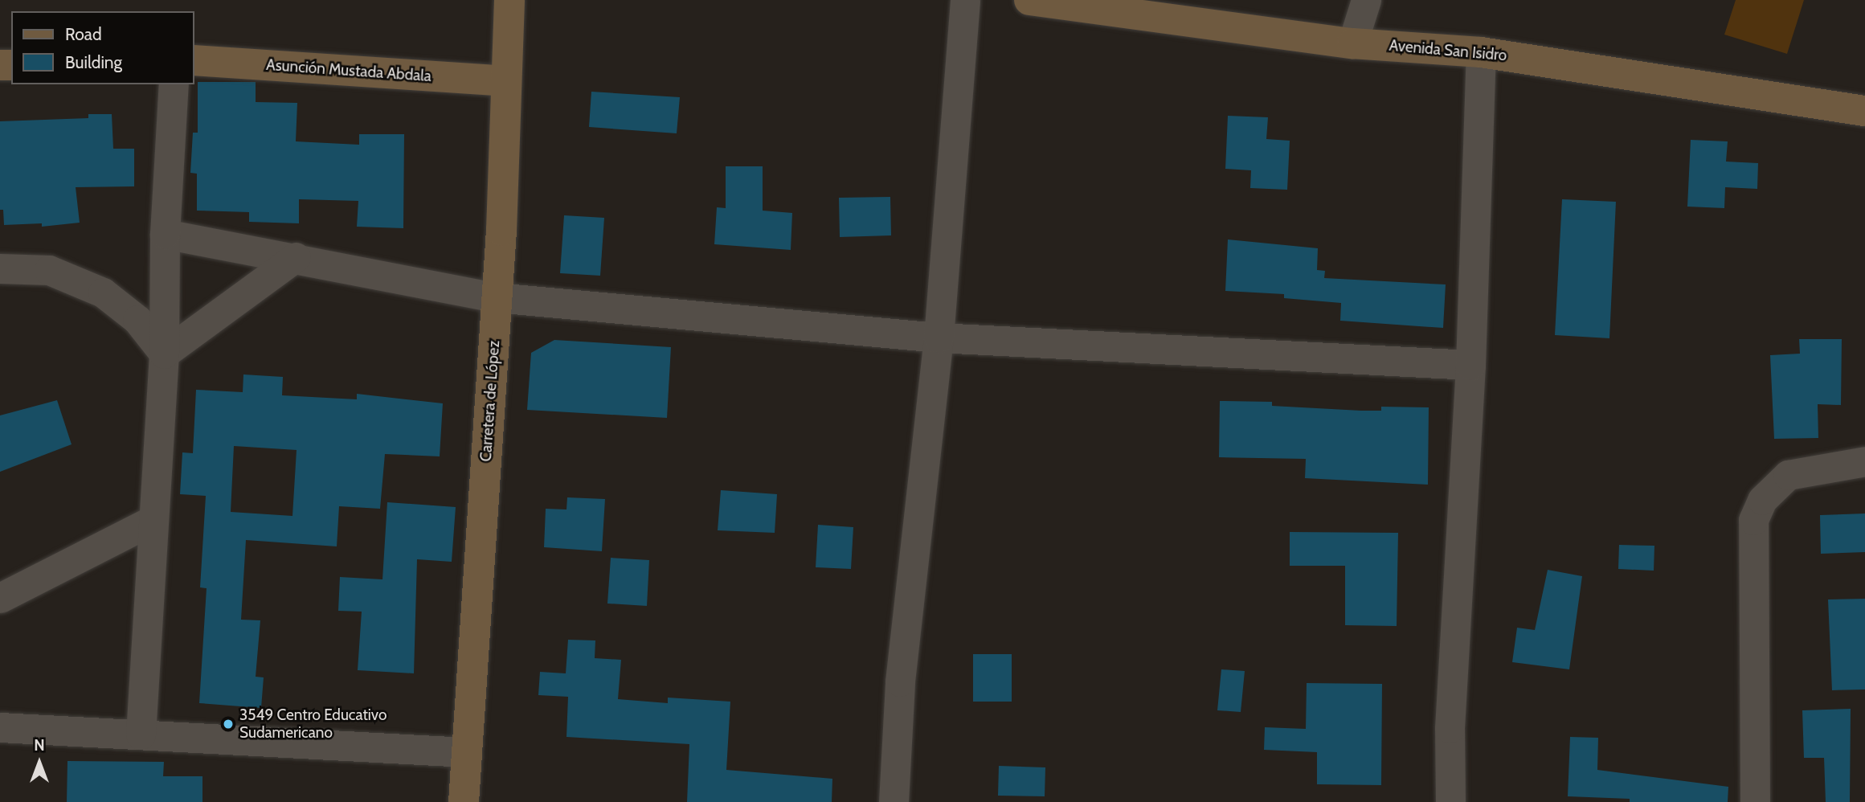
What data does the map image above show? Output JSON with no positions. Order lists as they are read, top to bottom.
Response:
{
  "streets": {
    "main road": ["Avenida San Isidro", "Asunción Mustada Abdala", "Carretera de López"]
  },
  "crossings": [
    ["Asunción Mustada Abdala", "Carretera de López"]
  ],
  "places": ["3549 Centro Educativo Sudamericano"],
  "legend": ["Road", "Building"],
  "north": "top"
}
